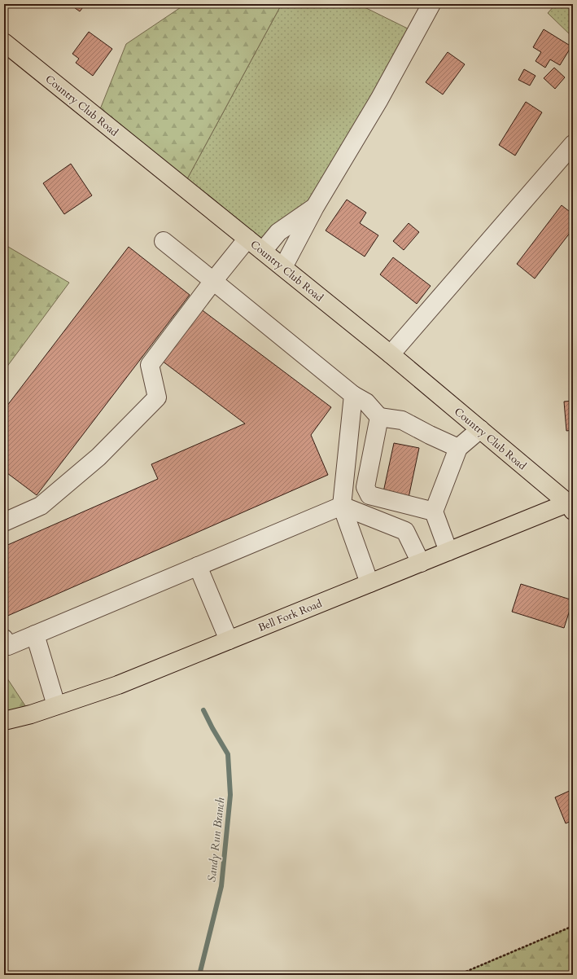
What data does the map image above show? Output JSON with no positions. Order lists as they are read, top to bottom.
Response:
{
  "streets": {
    "main road": ["Country Club Road", "Bell Fork Road"]
  },
  "crossings": [
    ["Country Club Road", "Bell Fork Road"]
  ],
  "water": ["Sandy Run Branch"]
}
